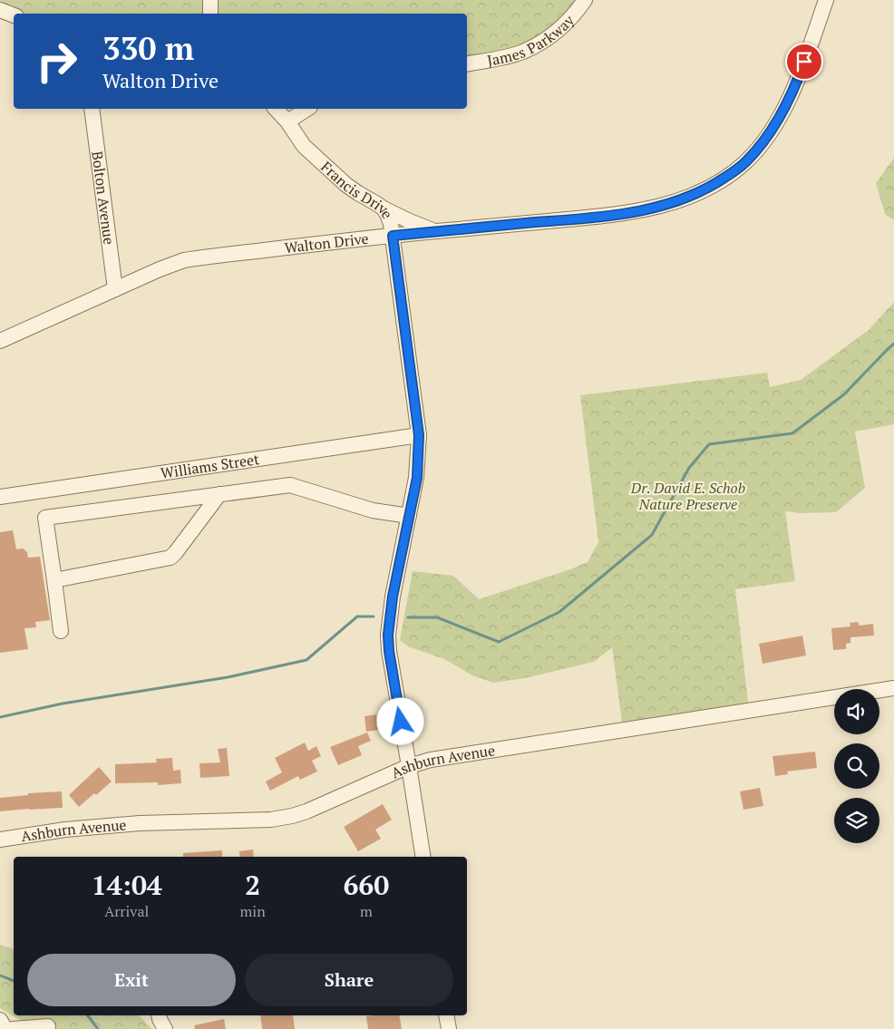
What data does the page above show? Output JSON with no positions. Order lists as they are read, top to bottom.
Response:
{
  "streets": {
    "street": [
      "James Parkway",
      "Francis Drive",
      "Bolton Avenue",
      "Walton Drive",
      "Williams Street",
      "Ashburn Avenue"
    ]
  },
  "crossings": [
    ["Francis Drive", "Walton Drive"],
    ["Francis Drive", "Williams Street"],
    ["Francis Drive", "Ashburn Avenue"],
    ["Bolton Avenue", "Walton Drive"]
  ],
  "parks": ["Dr. David E. Schob Nature Preserve"],
  "page": {
    "turn": ["330 m", "Walton Drive"],
    "eta": [
      "14:04",
      "Arrival",
      "2",
      "min",
      "660",
      "m"
    ],
    "buttons": ["Exit", "Share"]
  }
}
